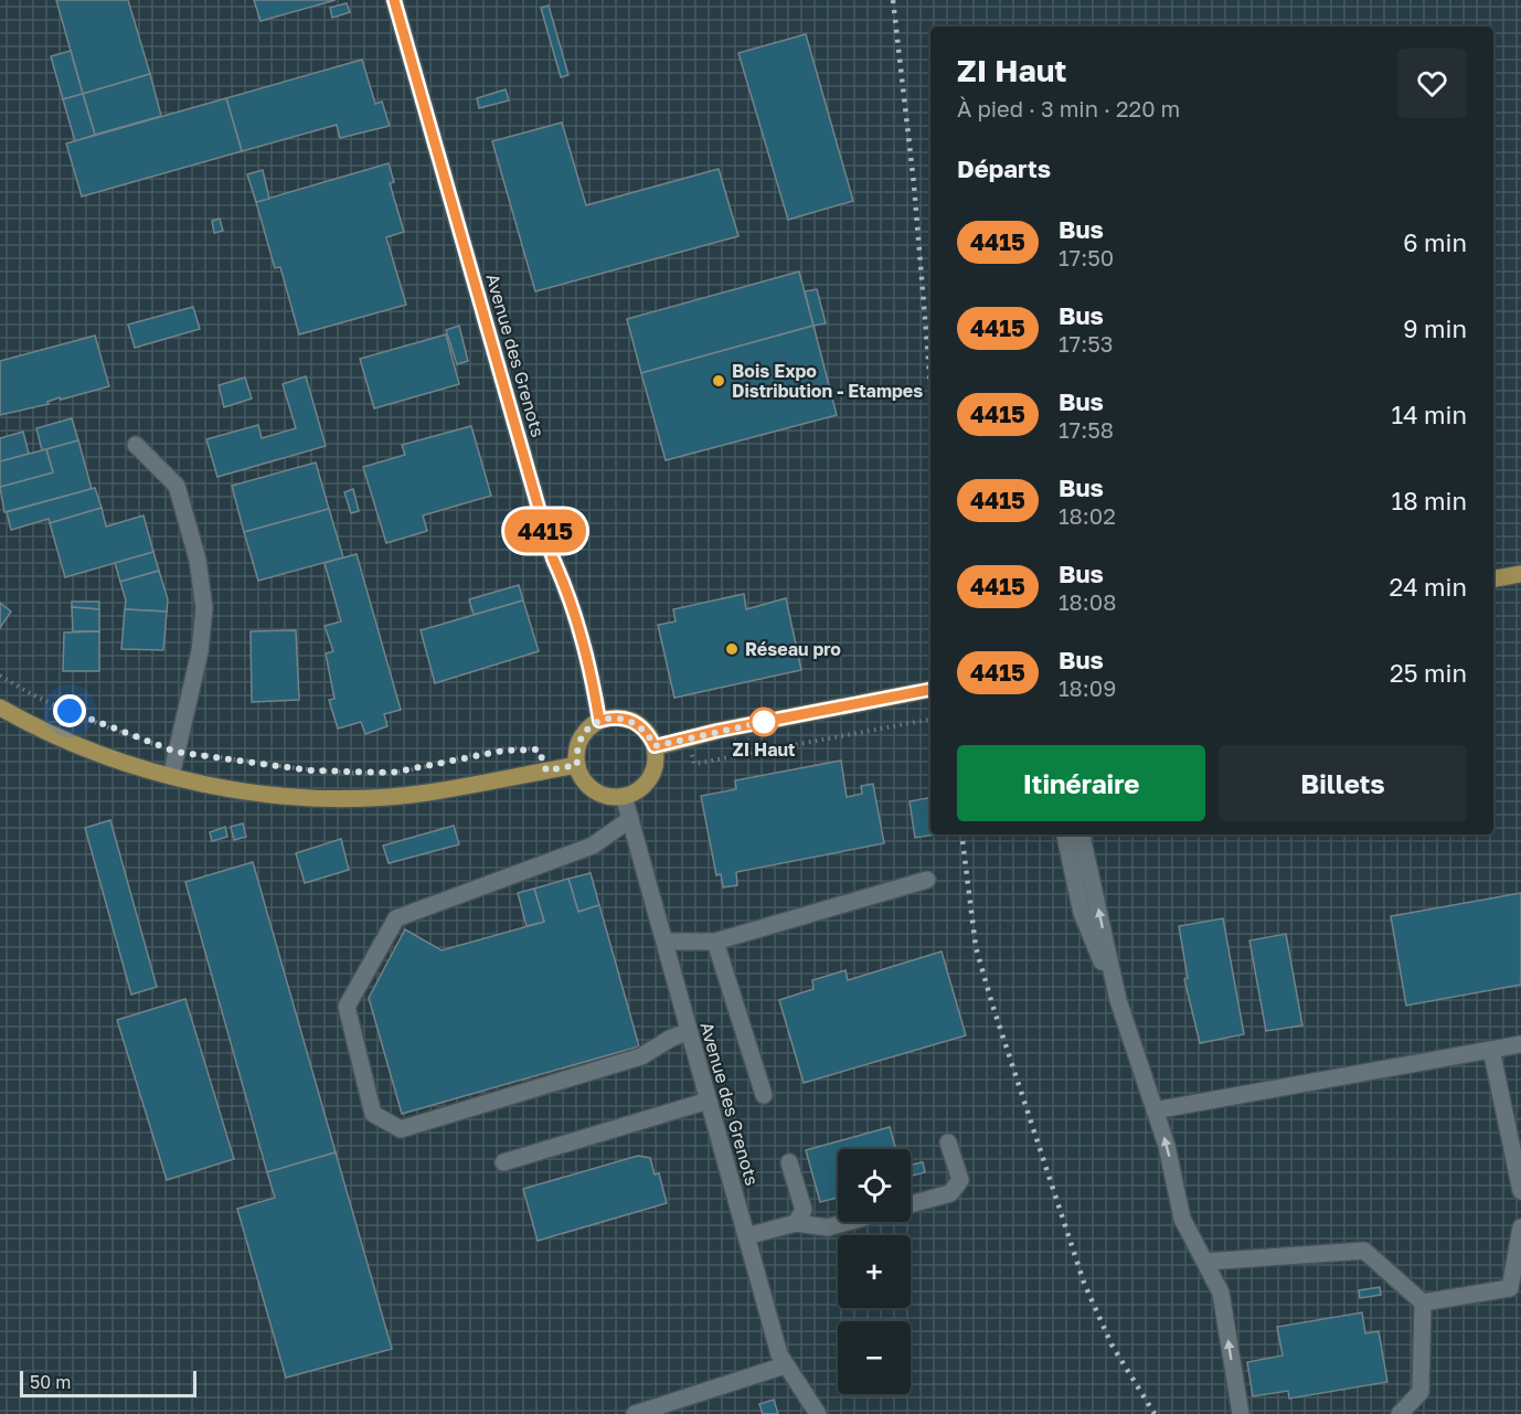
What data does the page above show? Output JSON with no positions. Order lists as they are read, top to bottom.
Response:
{
  "streets": {
    "street": ["Avenue des Grenots"]
  },
  "places": ["Bois Expo Distribution - Etampes", "Réseau pro", "ZI Haut"],
  "lines": ["bus line 4415"],
  "scale_bar": "50 m",
  "page": {
    "on_map": "4415",
    "heading": [
      ["ZI Haut", "À pied · 3 min · 220 m"],
      "Départs"
    ],
    "list": [
      {
        "mark": "4415",
        "name": "Bus",
        "note": "17:50",
        "value": "6 min"
      },
      {
        "mark": "4415",
        "name": "Bus",
        "note": "17:53",
        "value": "9 min"
      },
      {
        "mark": "4415",
        "name": "Bus",
        "note": "17:58",
        "value": "14 min"
      },
      {
        "mark": "4415",
        "name": "Bus",
        "note": "18:02",
        "value": "18 min"
      },
      {
        "mark": "4415",
        "name": "Bus",
        "note": "18:08",
        "value": "24 min"
      },
      {
        "mark": "4415",
        "name": "Bus",
        "note": "18:09",
        "value": "25 min"
      }
    ],
    "buttons": ["Itinéraire", "Billets"],
    "map_buttons": ["+", "−"],
    "scale": "50 m"
  }
}
